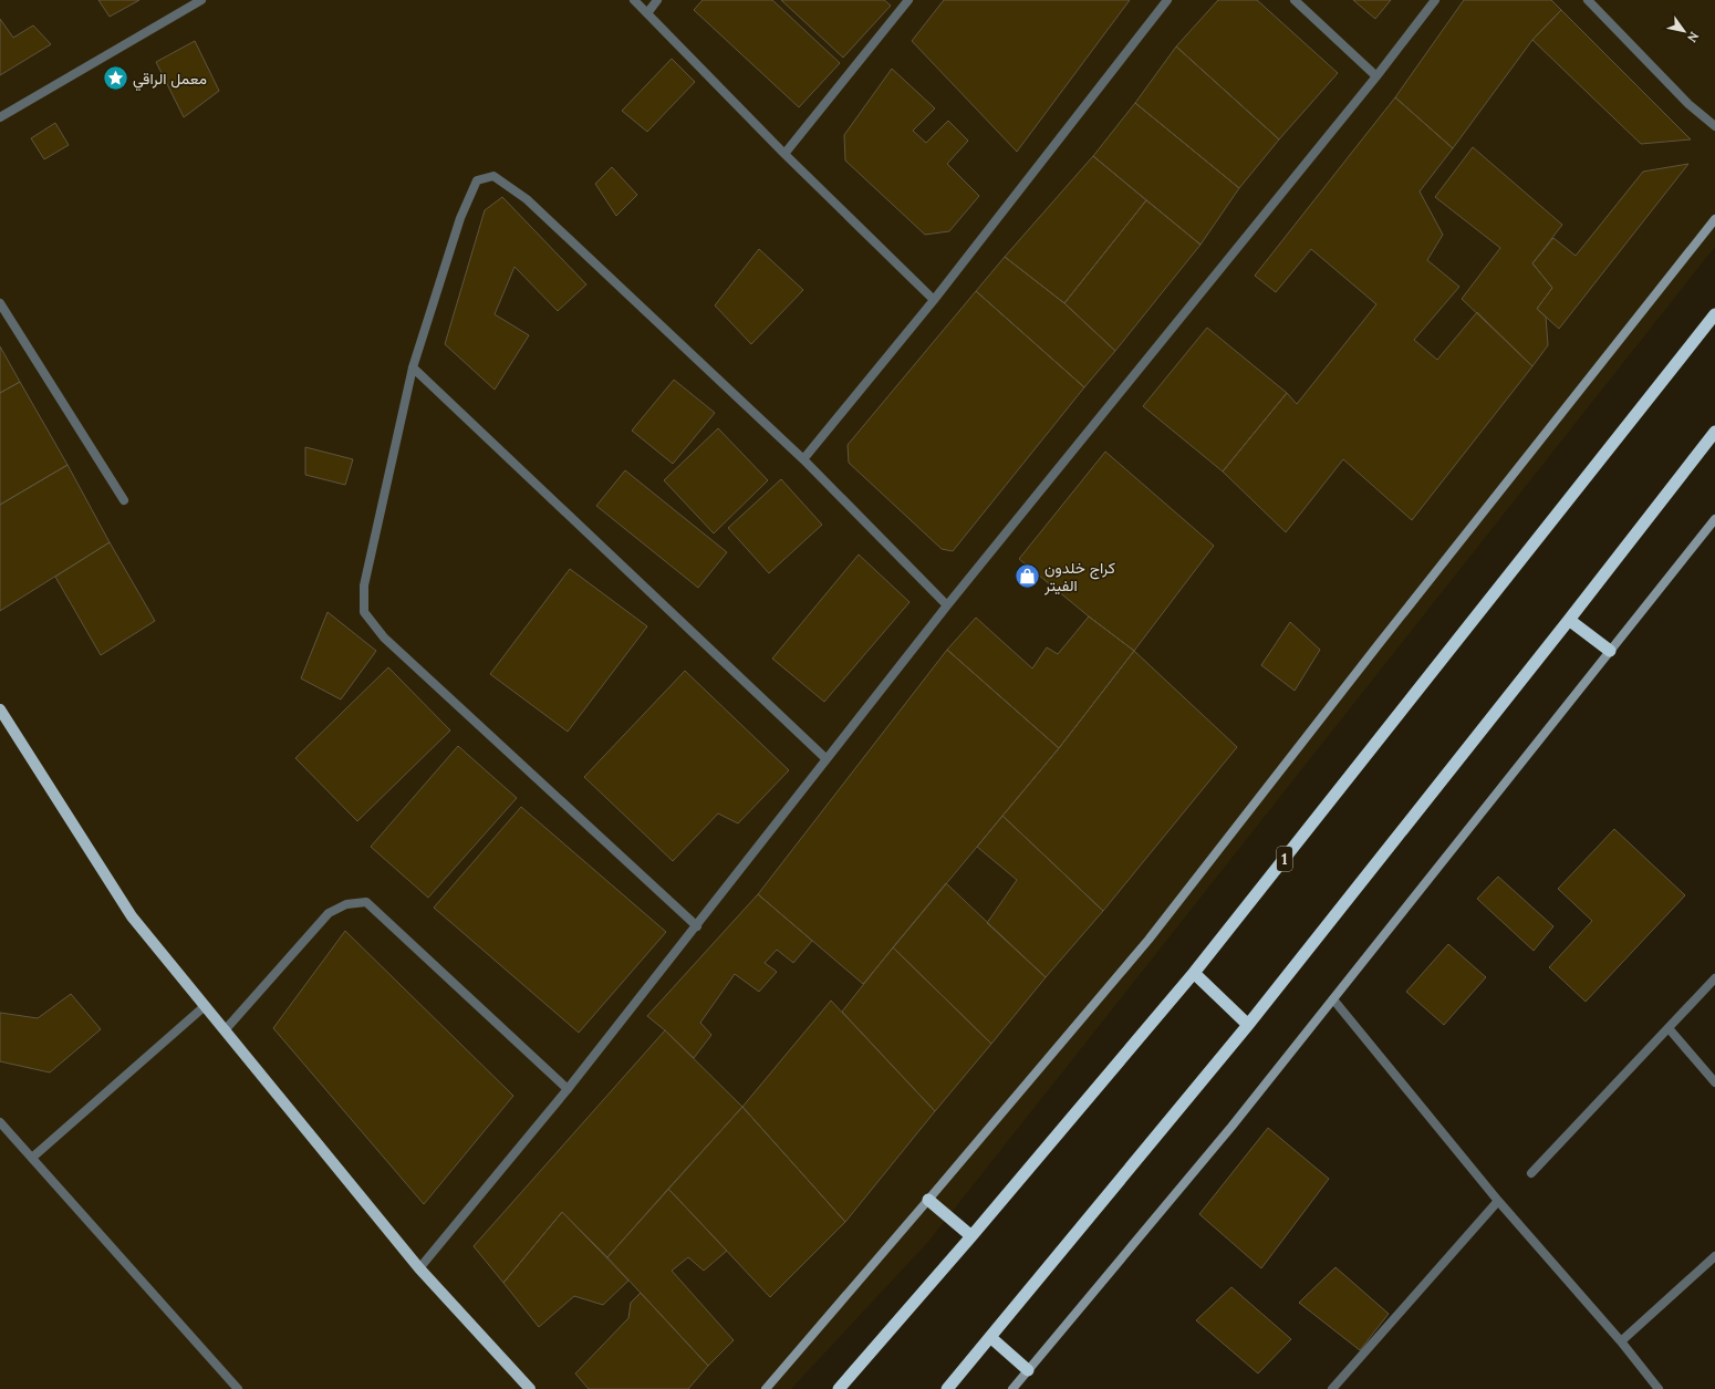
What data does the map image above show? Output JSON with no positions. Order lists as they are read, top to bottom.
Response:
{
  "streets": {
    "highway": ["1"]
  },
  "places": {
    "place": ["معمل الراقي"],
    "shop": ["كراج خلدون الفيتر"]
  },
  "north": "bottom right"
}
